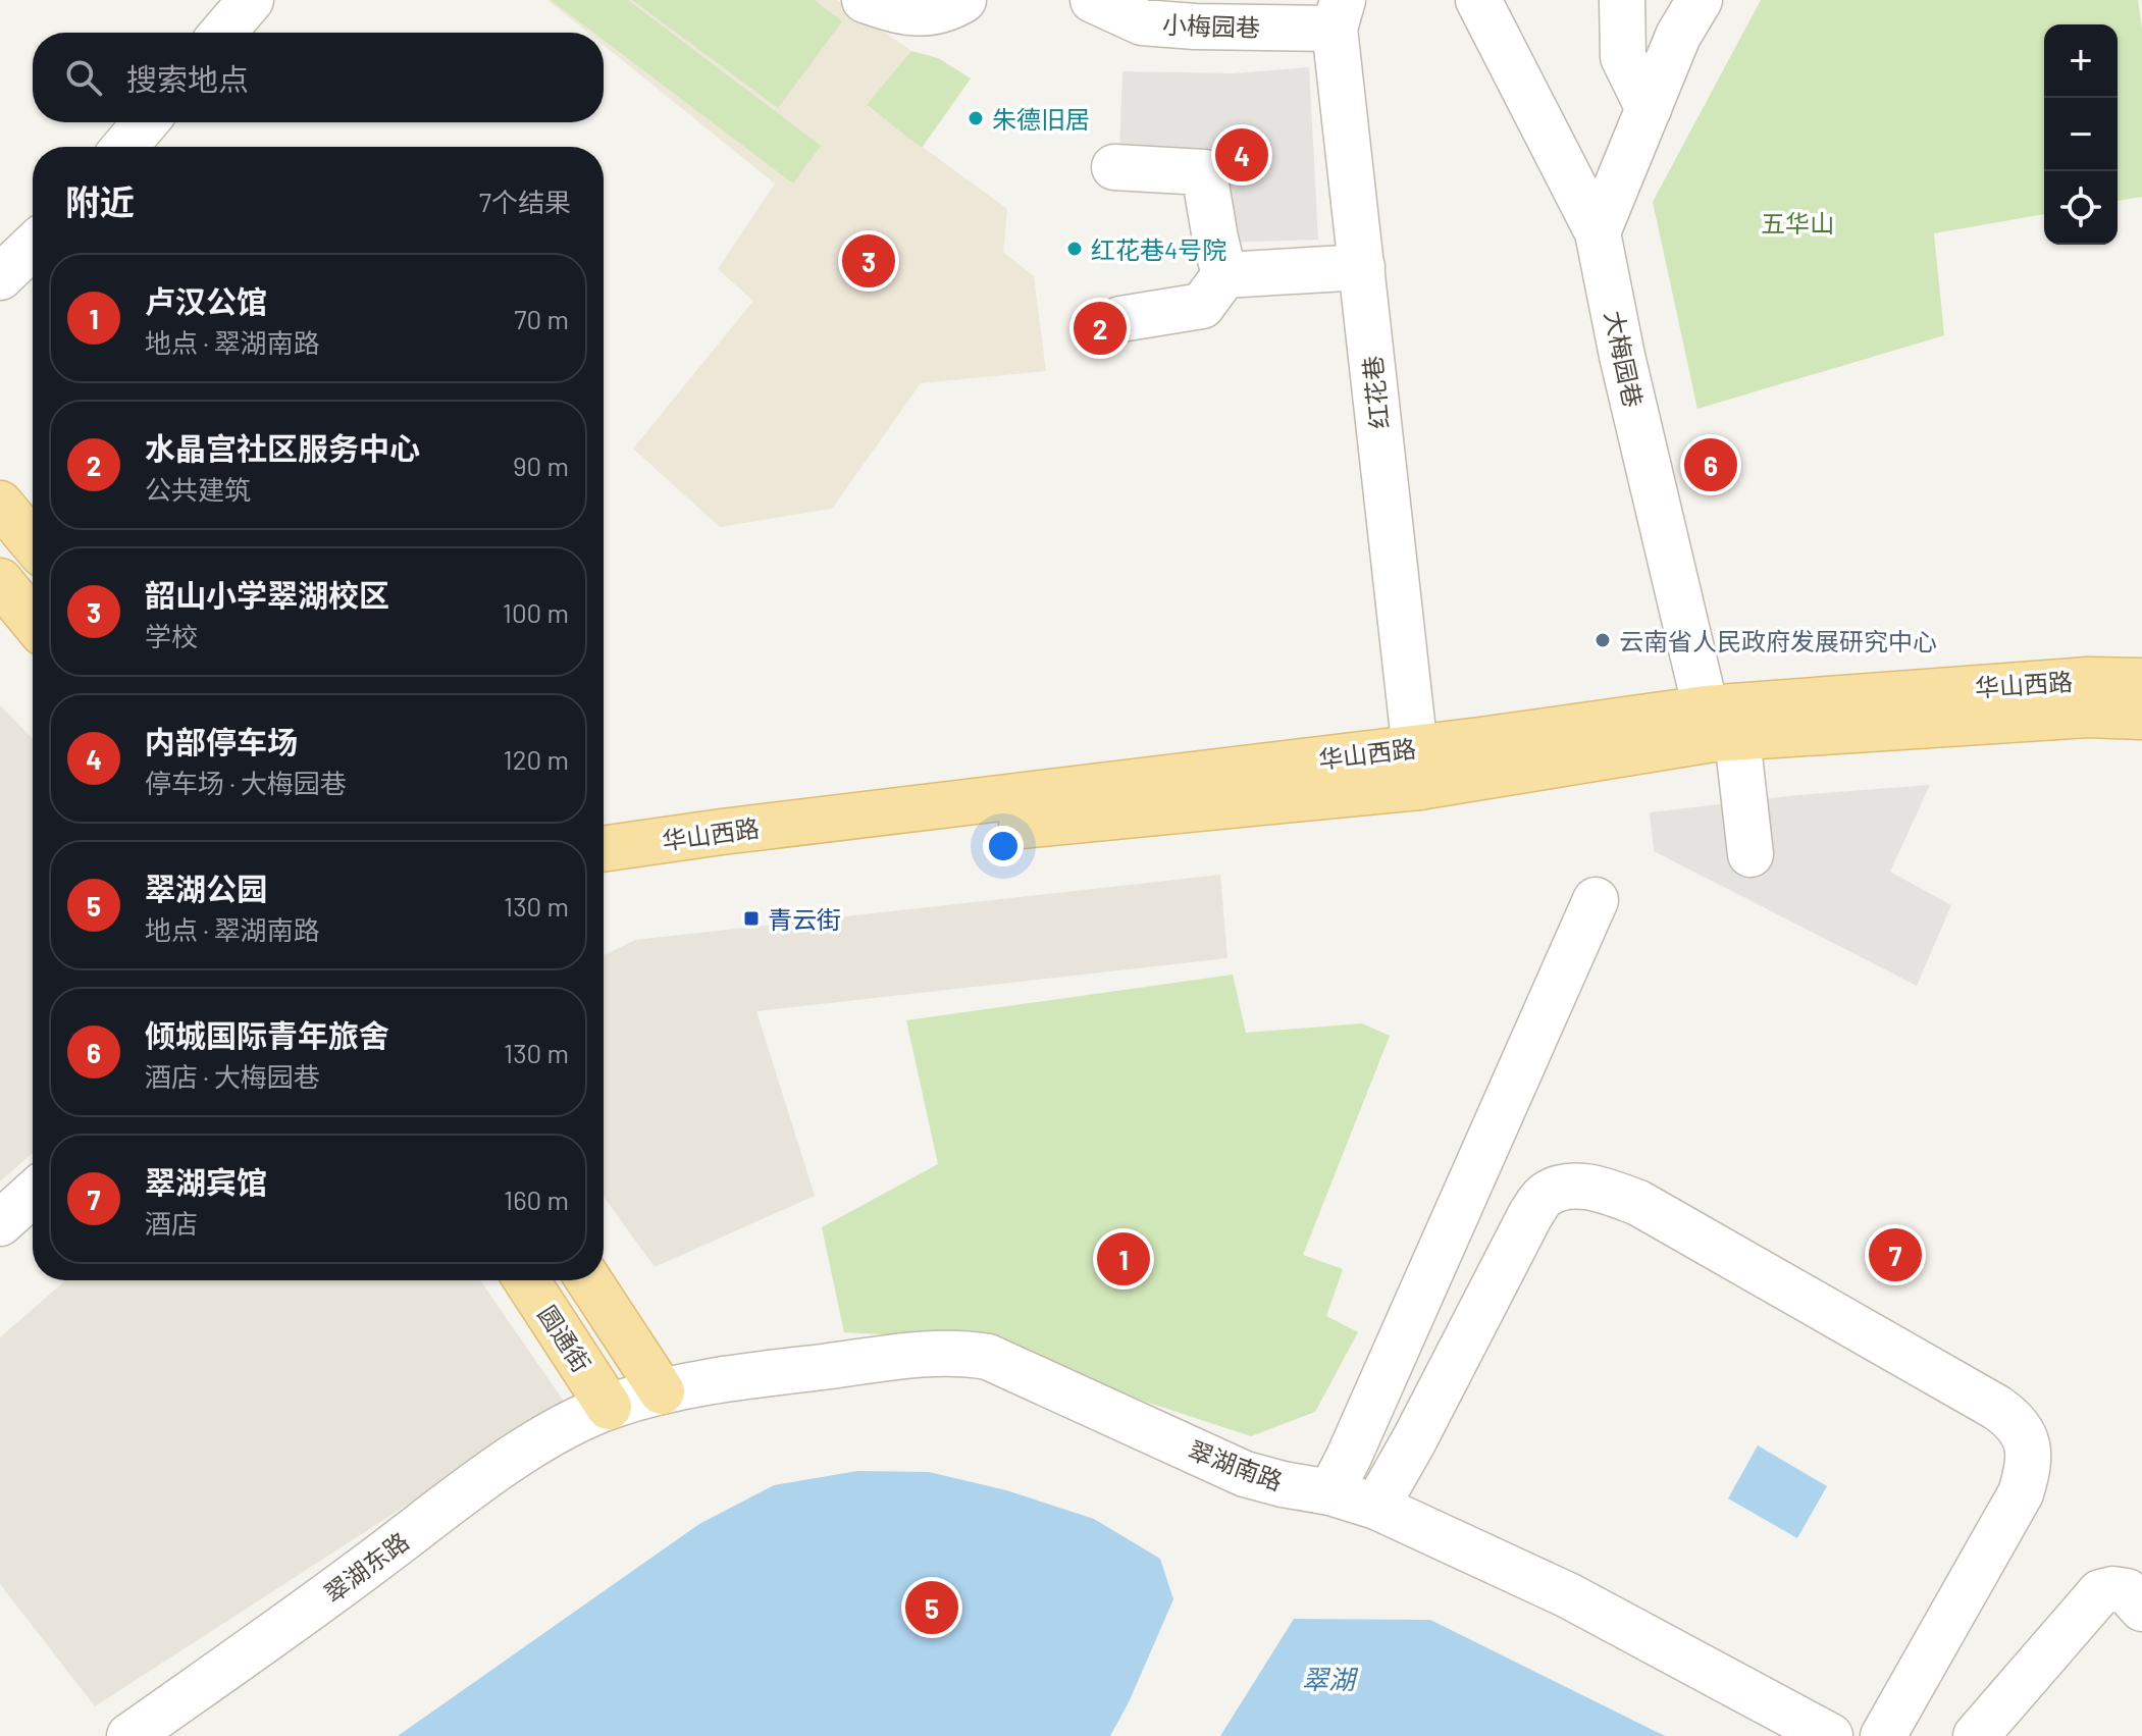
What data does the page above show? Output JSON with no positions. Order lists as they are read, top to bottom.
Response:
{
  "streets": {
    "main road": ["华山西路", "圆通街"],
    "street": [
      "小梅园巷",
      "大梅园巷",
      "红花巷",
      "翠湖南路",
      "翠湖东路"
    ]
  },
  "crossings": [
    ["小梅园巷", "红花巷"],
    ["大梅园巷", "华山西路"],
    ["红花巷", "华山西路"],
    ["圆通街", "翠湖南路"],
    ["圆通街", "翠湖东路"],
    ["翠湖南路", "翠湖东路"]
  ],
  "water": ["翠湖"],
  "parks": ["五华山"],
  "places": {
    "other": ["朱德旧居", "红花巷4号院", "云南省人民政府发展研究中心"],
    "transit": ["青云街"]
  },
  "page": {
    "map_buttons": ["+", "−"],
    "search": "搜索地点",
    "pins": [
      "4",
      "3",
      "2",
      "6",
      "7",
      "1",
      "5"
    ],
    "heading": ["附近", "7个结果"],
    "list": [
      {
        "mark": "1",
        "name": "卢汉公馆",
        "note": "地点 · 翠湖南路",
        "value": "70 m"
      },
      {
        "mark": "2",
        "name": "水晶宫社区服务中心",
        "note": "公共建筑",
        "value": "90 m"
      },
      {
        "mark": "3",
        "name": "韶山小学翠湖校区",
        "note": "学校",
        "value": "100 m"
      },
      {
        "mark": "4",
        "name": "内部停车场",
        "note": "停车场 · 大梅园巷",
        "value": "120 m"
      },
      {
        "mark": "5",
        "name": "翠湖公园",
        "note": "地点 · 翠湖南路",
        "value": "130 m"
      },
      {
        "mark": "6",
        "name": "倾城国际青年旅舍",
        "note": "酒店 · 大梅园巷",
        "value": "130 m"
      },
      {
        "mark": "7",
        "name": "翠湖宾馆",
        "note": "酒店",
        "value": "160 m"
      }
    ]
  }
}
